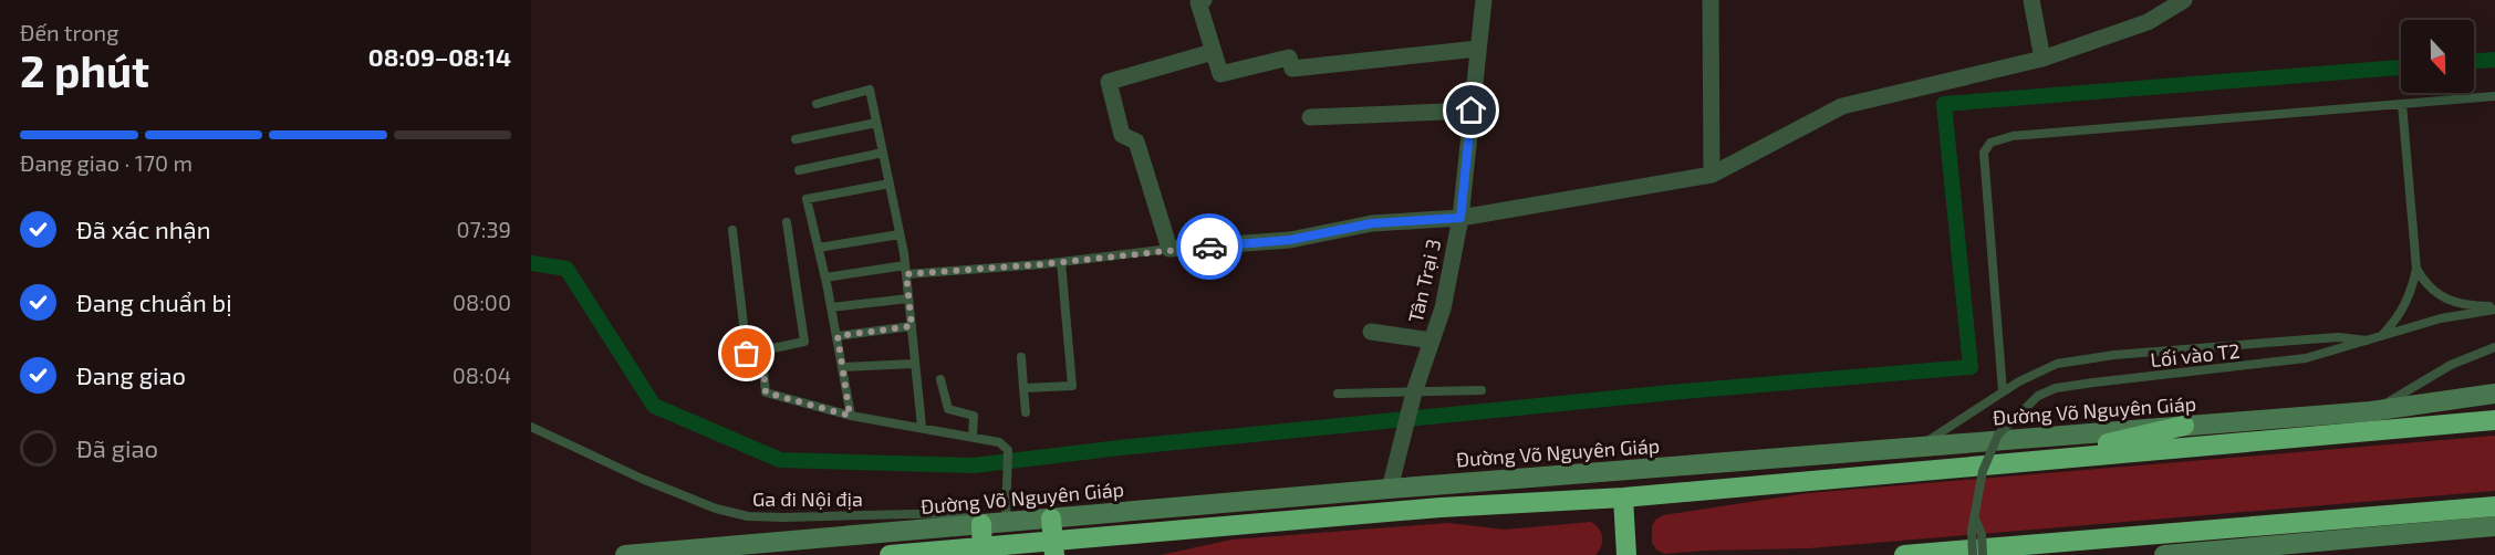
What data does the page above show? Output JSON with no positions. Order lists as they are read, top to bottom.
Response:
{
  "streets": {
    "main road": ["Đường Võ Nguyên Giáp"],
    "street": ["Tân Trại 3"],
    "lane": ["Lối vào T2", "Ga đi Nội địa"]
  },
  "crossings": [
    ["Tân Trại 3", "Đường Võ Nguyên Giáp"],
    ["Đường Võ Nguyên Giáp", "Ga đi Nội địa"]
  ],
  "north": "bottom",
  "page": {
    "heading": ["2 phút", "Đến trong", "08:09–08:14"],
    "bar": "Đang giao · 170 m",
    "list": [
      ["Đã xác nhận", "07:39"],
      ["Đang chuẩn bị", "08:00"],
      ["Đang giao", "08:04"],
      "Đã giao"
    ]
  }
}
